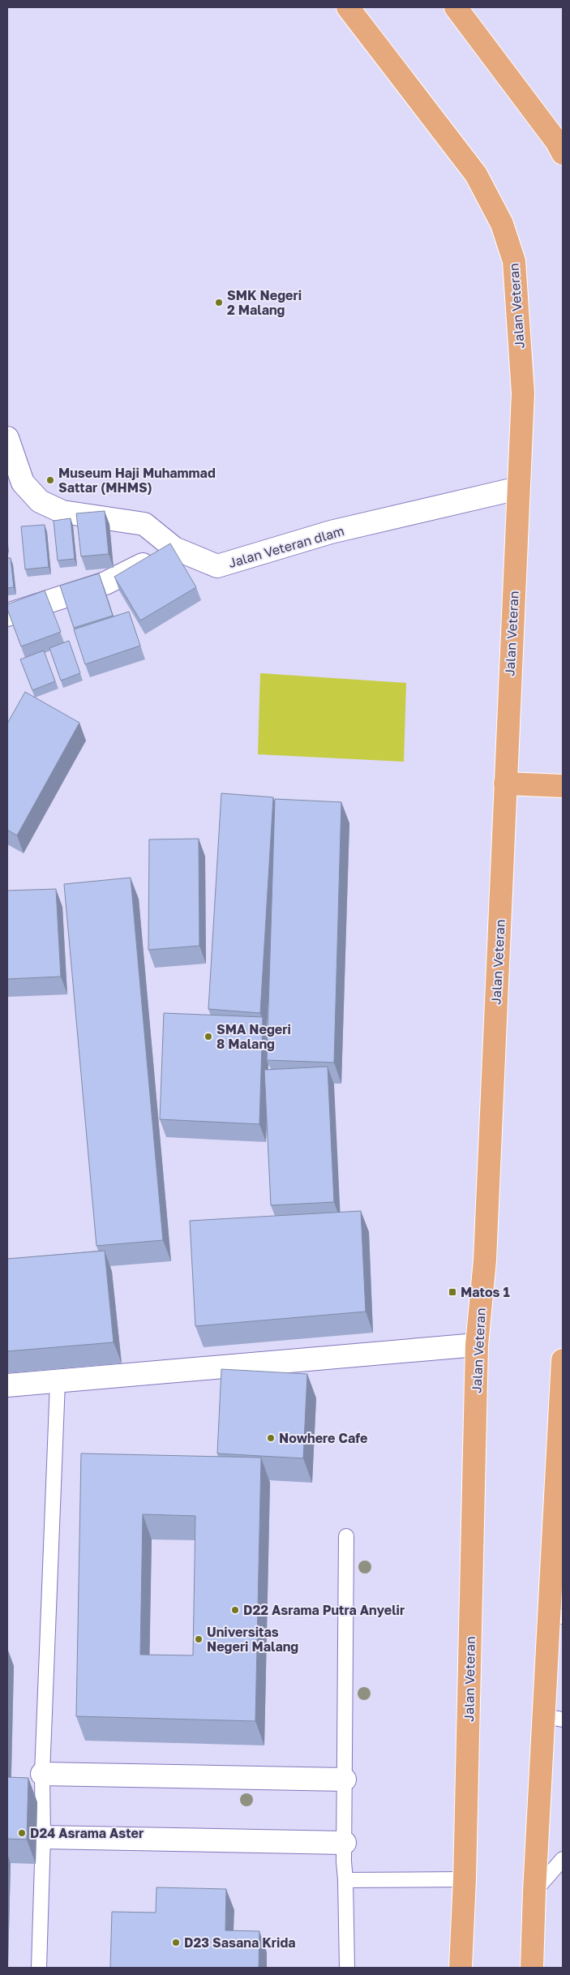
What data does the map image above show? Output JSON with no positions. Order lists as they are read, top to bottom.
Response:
{
  "streets": {
    "main road": ["Jalan Veteran"],
    "street": ["Jalan Veteran dlam"]
  },
  "crossings": [
    ["Jalan Veteran", "Jalan Veteran dlam"]
  ],
  "places": {
    "other": [
      "SMK Negeri 2 Malang",
      "Museum Haji Muhammad Sattar (MHMS)",
      "SMA Negeri 8 Malang",
      "Nowhere Cafe",
      "D22 Asrama Putra Anyelir",
      "Universitas Negeri Malang",
      "D24 Asrama Aster",
      "D23 Sasana Krida"
    ],
    "transit": ["Matos 1"]
  }
}
